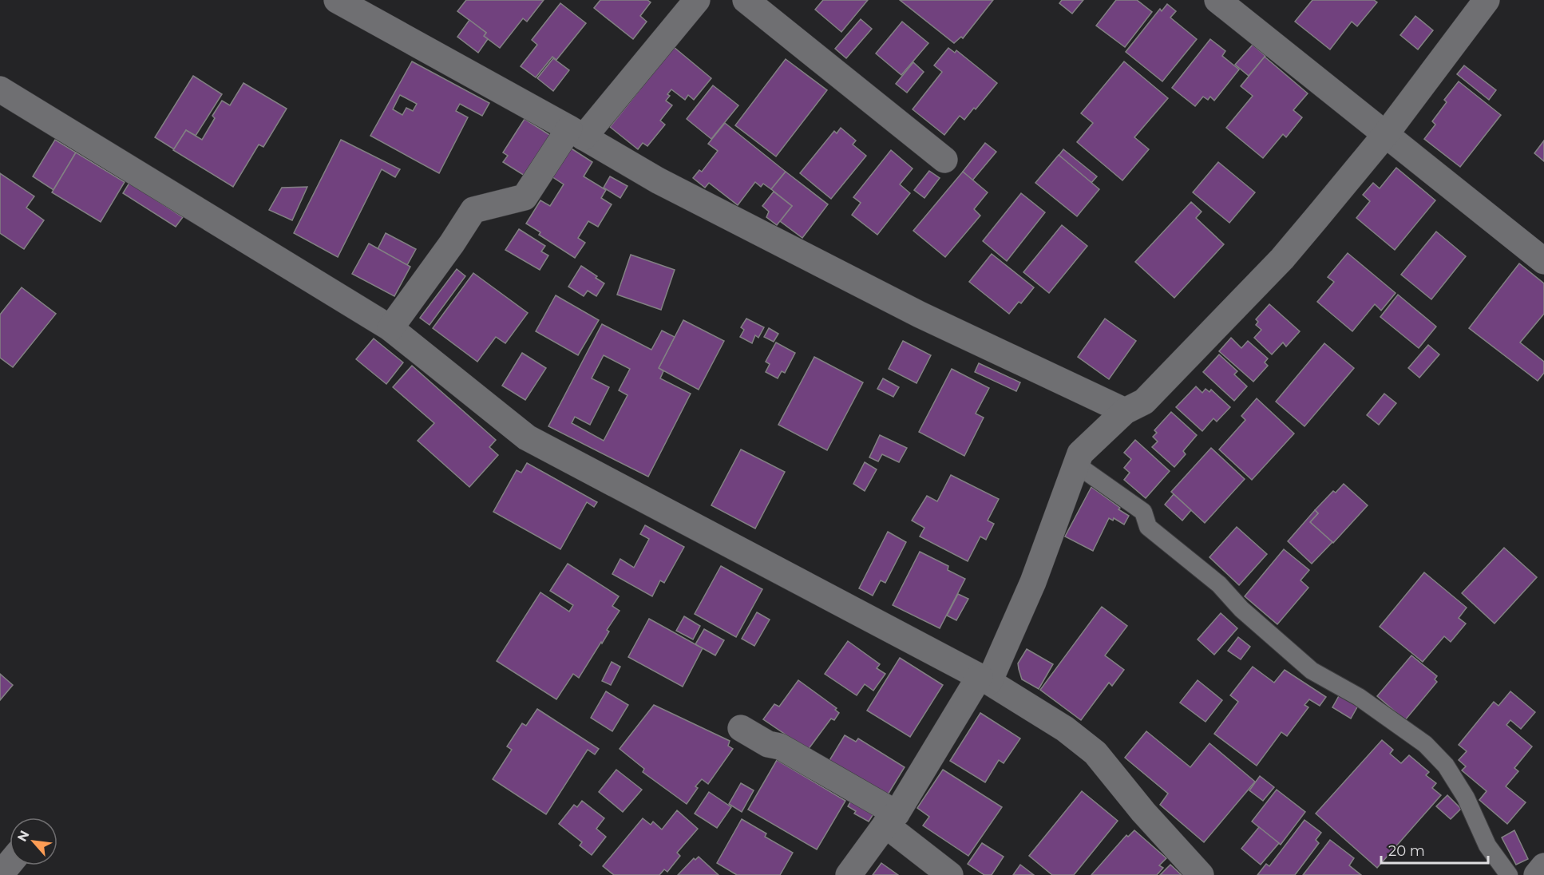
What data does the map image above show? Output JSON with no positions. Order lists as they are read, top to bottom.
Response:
{
  "scale_bar": "20 m",
  "north": "top left"
}
